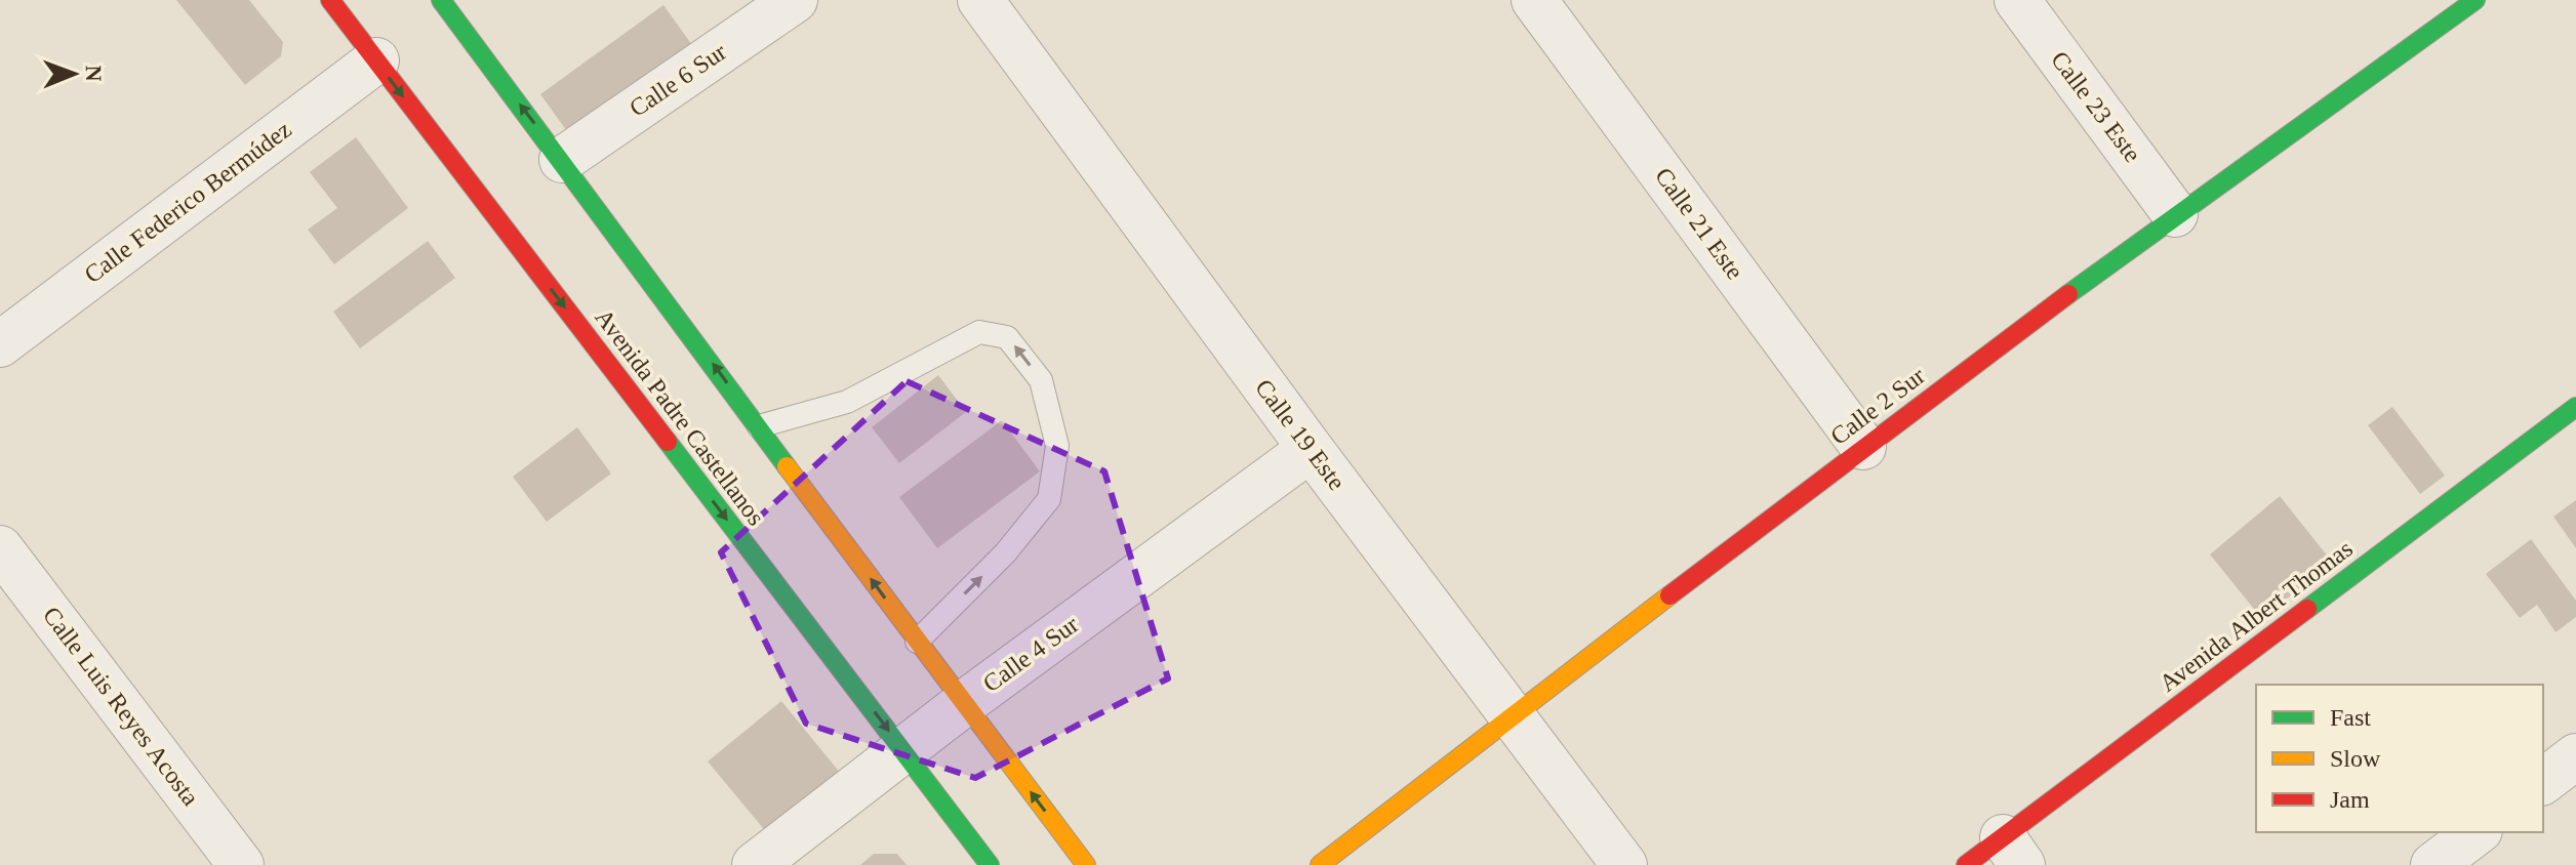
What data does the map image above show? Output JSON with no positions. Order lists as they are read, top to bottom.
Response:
{
  "streets": {
    "main road": ["Calle 2 Sur", "Avenida Padre Castellanos", "Avenida Albert Thomas"],
    "street": [
      "Calle 6 Sur",
      "Calle 23 Este",
      "Calle Federico Bermúdez",
      "Calle 21 Este",
      "Calle 19 Este",
      "Calle 4 Sur",
      "Calle Luis Reyes Acosta"
    ]
  },
  "crossings": [
    ["Calle 23 Este", "Calle 2 Sur"],
    ["Calle Federico Bermúdez", "Avenida Padre Castellanos"],
    ["Calle 21 Este", "Calle 2 Sur"],
    ["Calle 2 Sur", "Calle 19 Este"],
    ["Avenida Padre Castellanos", "Calle 4 Sur"],
    ["Calle 19 Este", "Calle 4 Sur"]
  ],
  "legend": ["Fast", "Slow", "Jam"],
  "north": "right"
}
